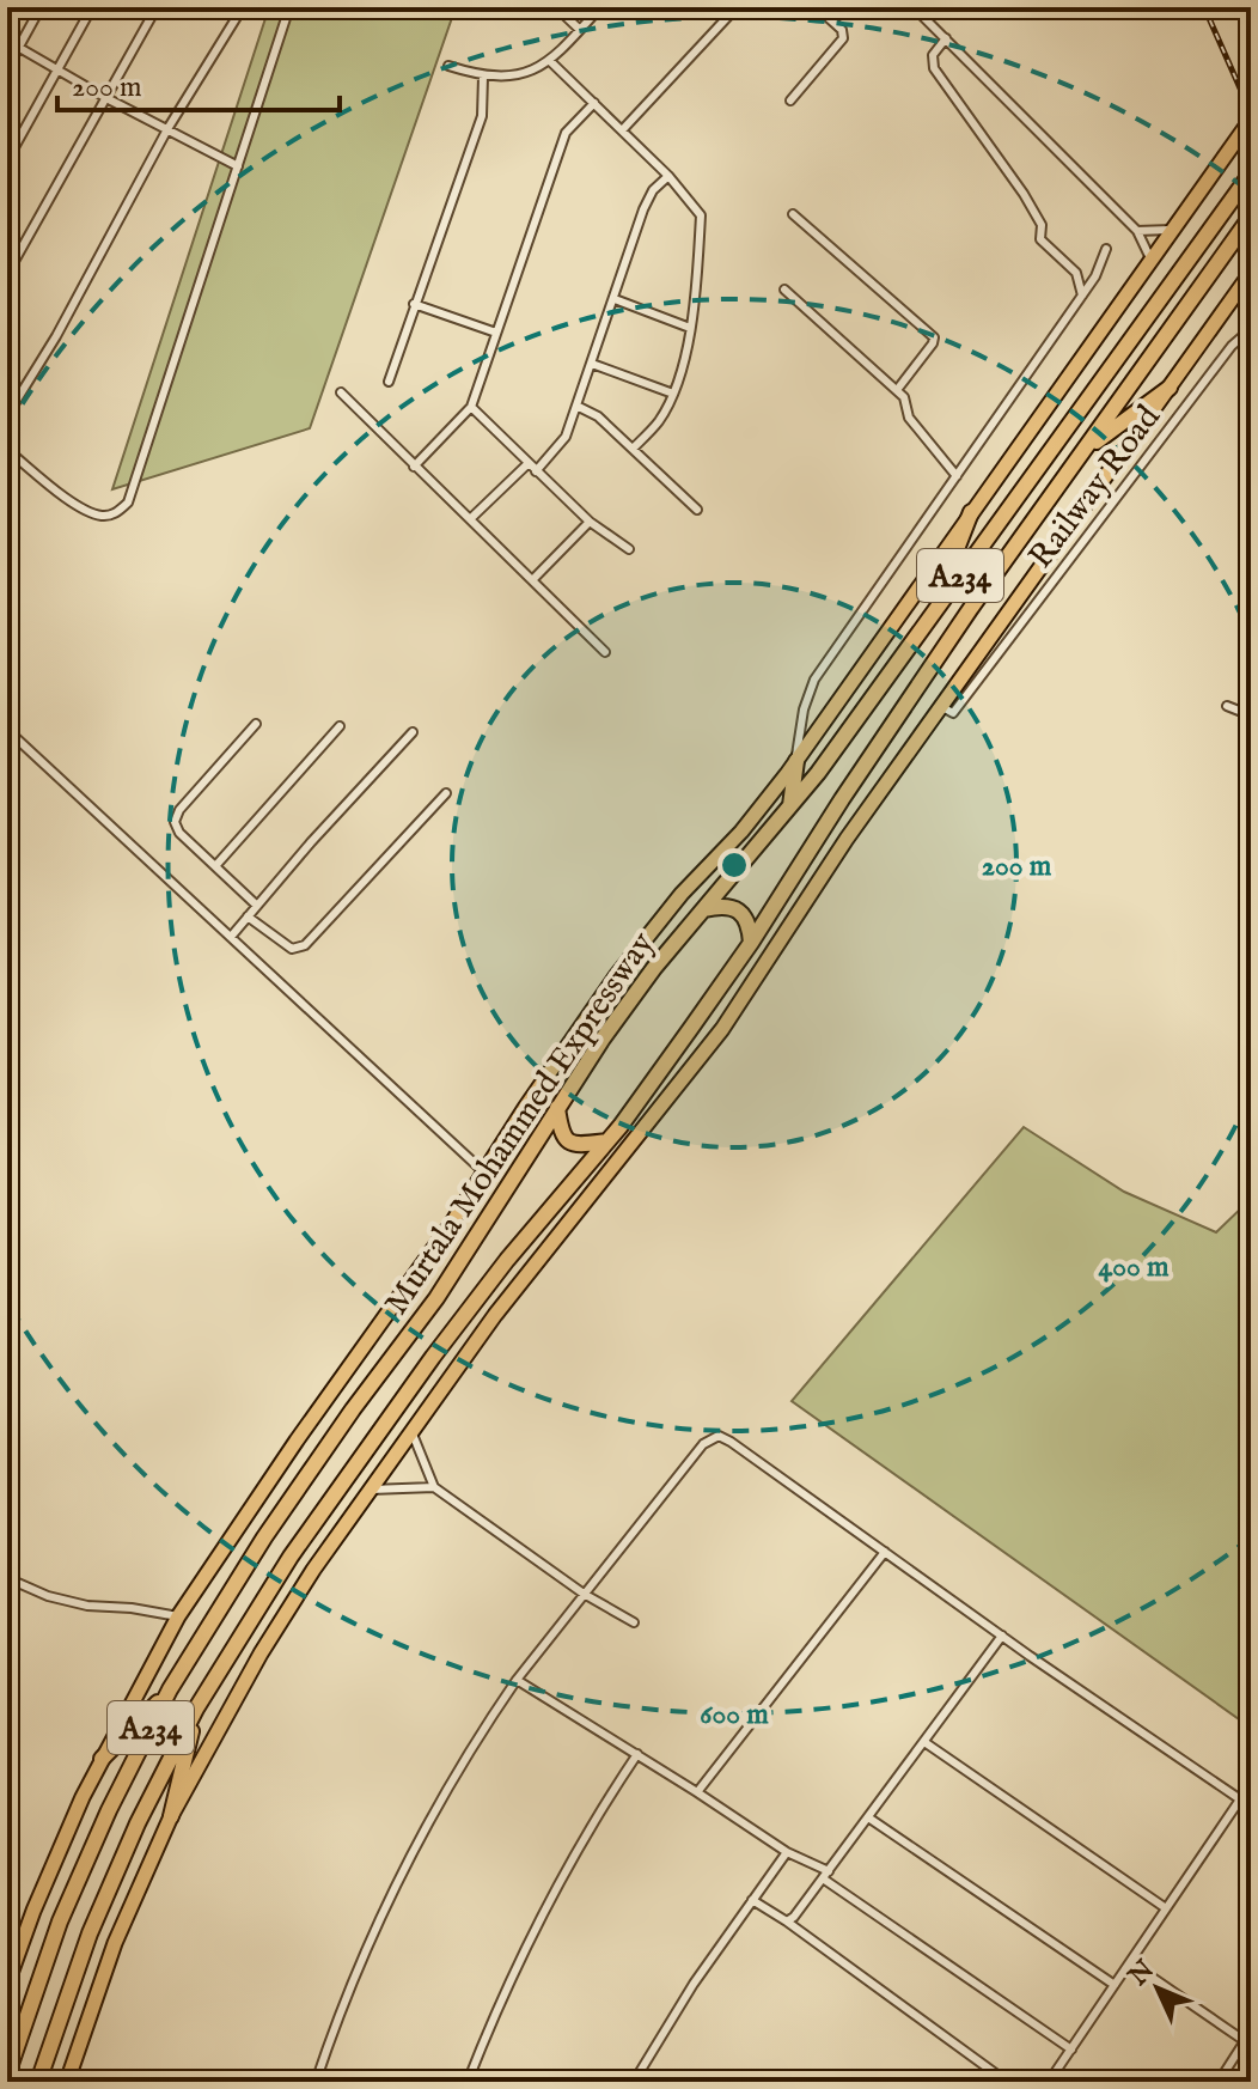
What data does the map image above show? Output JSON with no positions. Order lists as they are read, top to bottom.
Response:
{
  "streets": {
    "highway": ["A234", "Murtala Mohammed Expressway"],
    "street": ["Railway Road"]
  },
  "scale_bar": "200 m",
  "north": "top left",
  "rings": ["200 m", "400 m", "600 m"]
}
